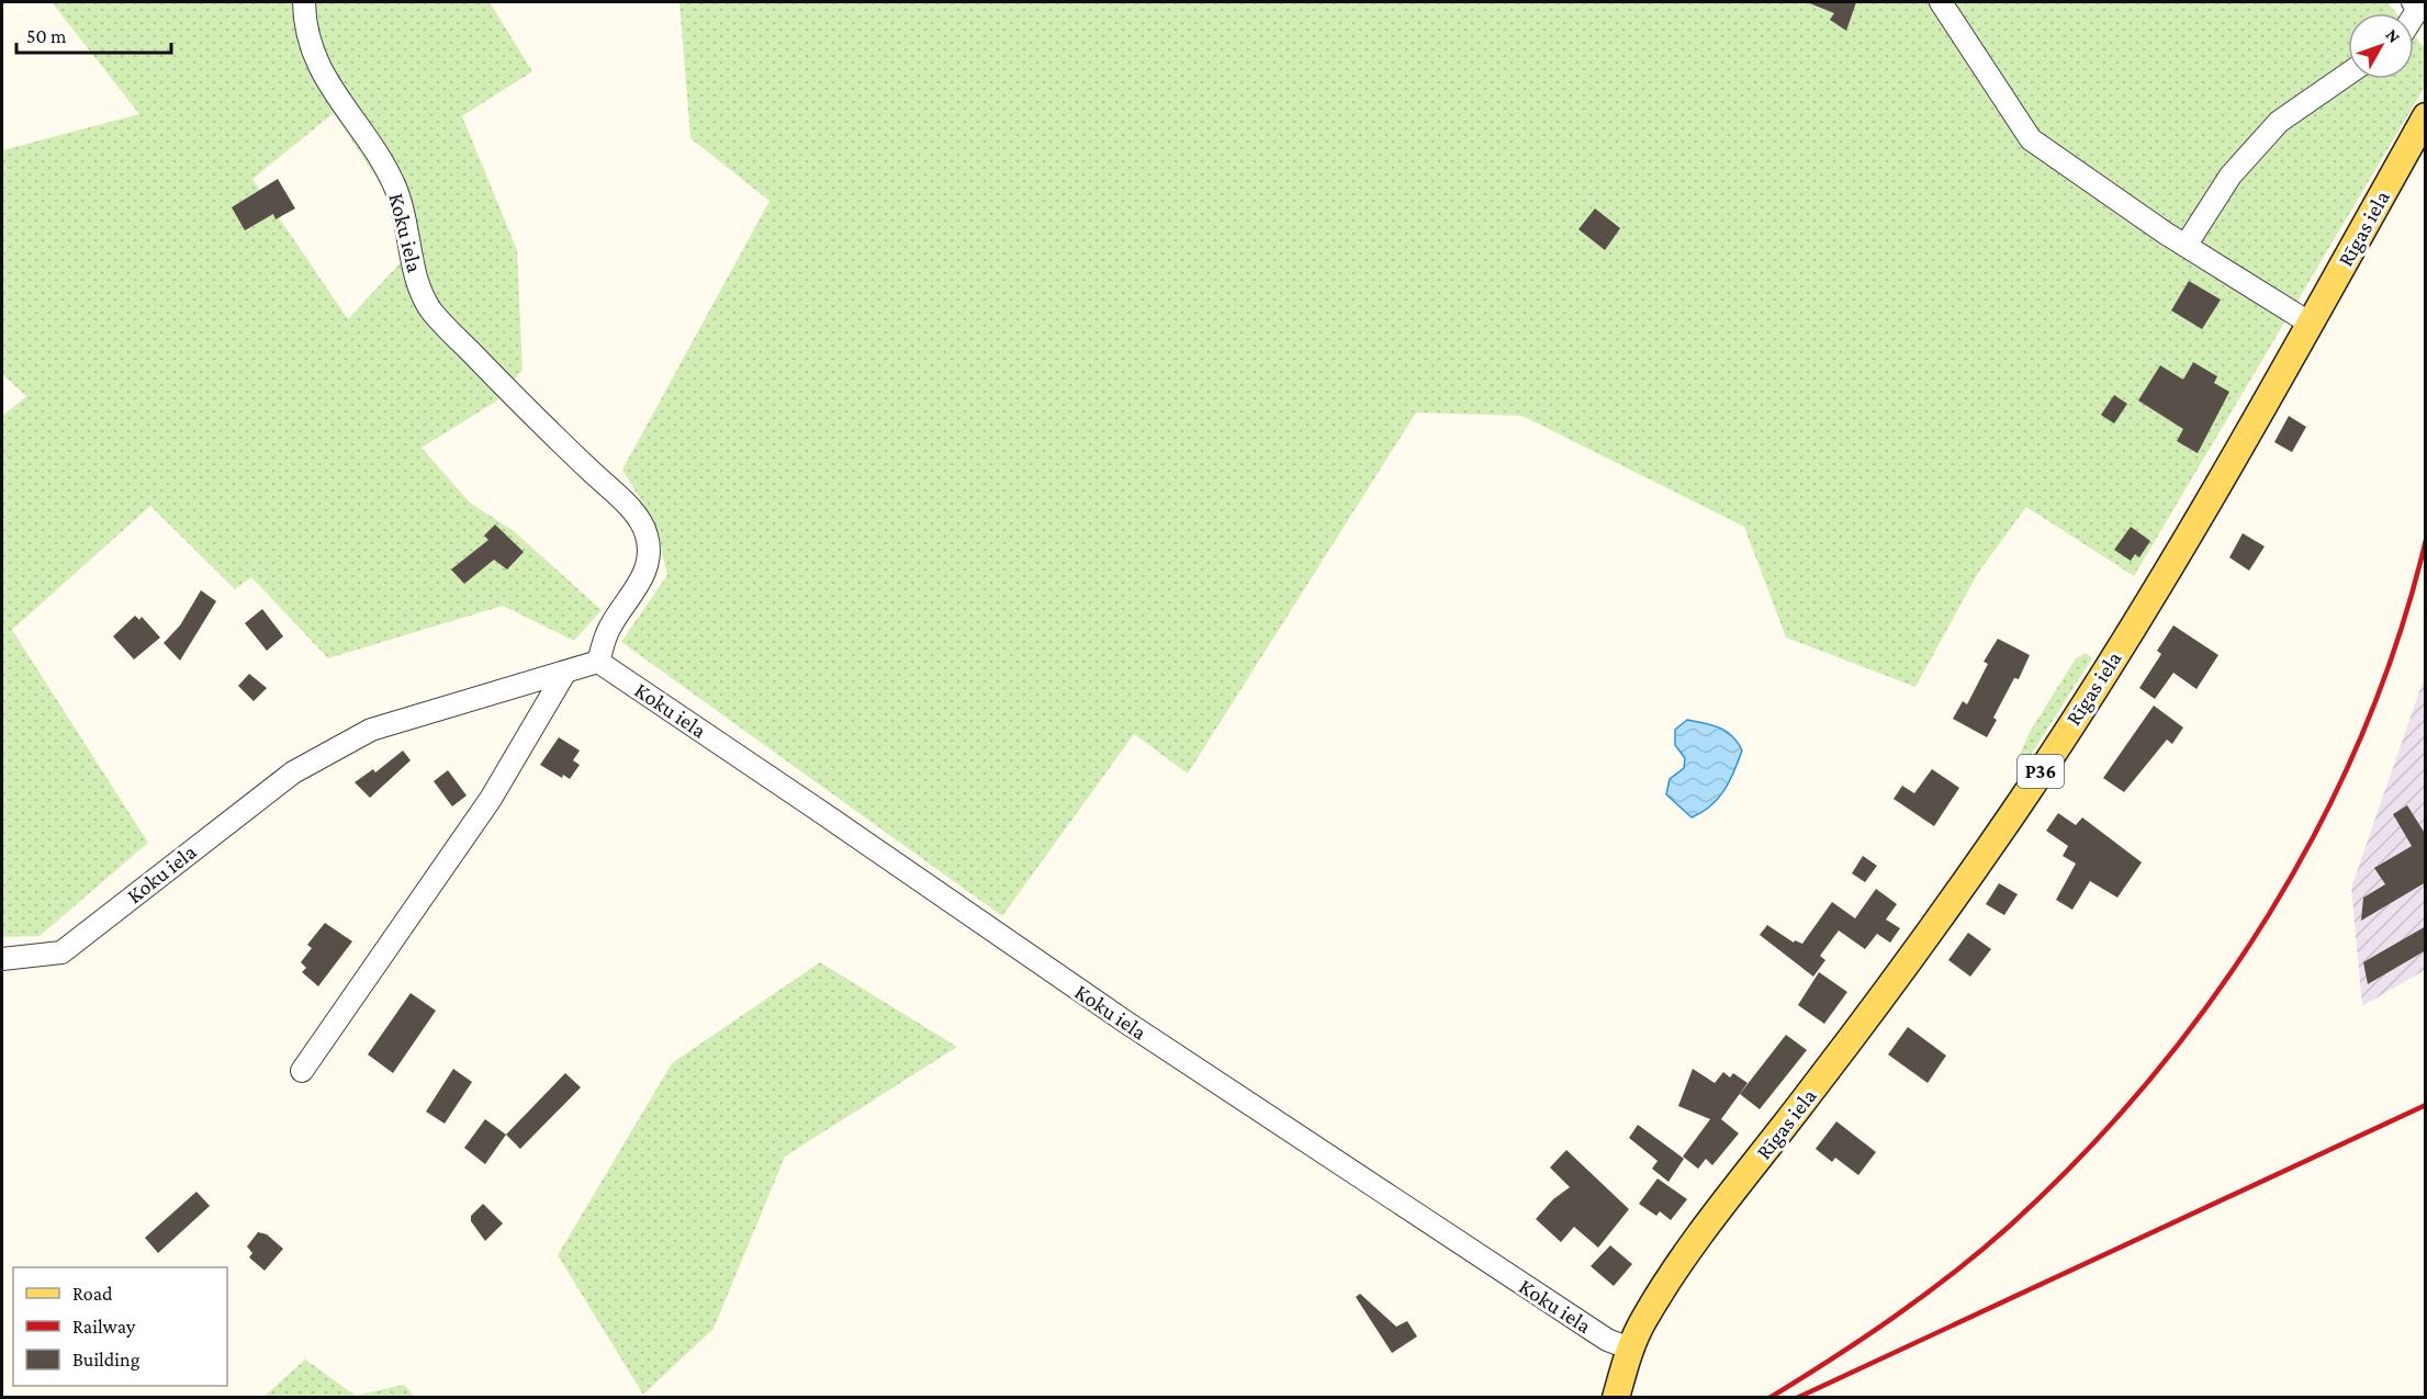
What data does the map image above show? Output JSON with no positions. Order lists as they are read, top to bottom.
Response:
{
  "streets": {
    "main road": ["Rīgas iela", "P36"],
    "street": ["Koku iela"]
  },
  "crossings": [
    ["Rīgas iela", "Koku iela"]
  ],
  "legend": ["Road", "Railway", "Building"],
  "scale_bar": "50 m",
  "north": "top right"
}
